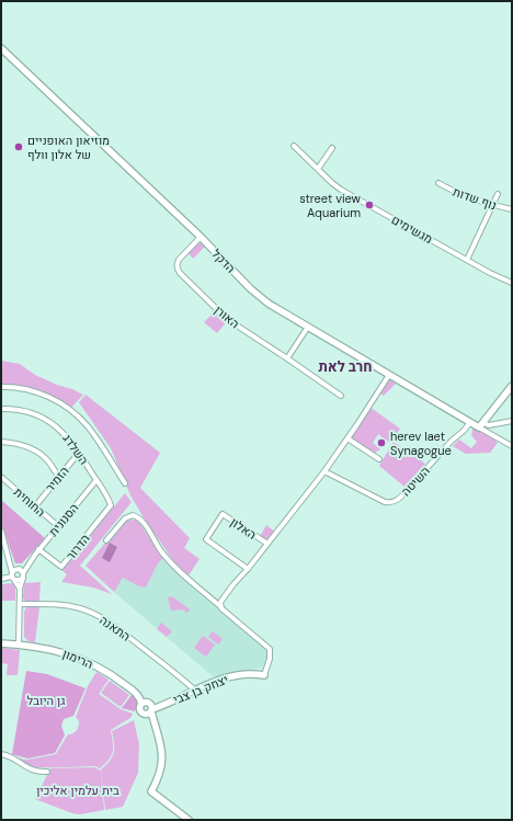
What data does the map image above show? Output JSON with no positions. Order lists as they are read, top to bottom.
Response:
{
  "streets": {
    "street": [
      "נוף שדות",
      "מגשימים",
      "הדקל",
      "האורן",
      "השלדג",
      "הזמיר",
      "השיטה",
      "החוחית",
      "הסנונית",
      "האלון",
      "הדרור",
      "התאנה",
      "הרימון",
      "יצחק בן צבי"
    ]
  },
  "crossings": [
    ["הדקל", "האורן"],
    ["הדקל", "השיטה"],
    ["השלדג", "הזמיר"],
    ["השלדג", "הסנונית"],
    ["השלדג", "הדרור"],
    ["הזמיר", "החוחית"],
    ["החוחית", "הסנונית"],
    ["הסנונית", "הדרור"],
    ["הסנונית", "התאנה"],
    ["הסנונית", "הרימון"],
    ["התאנה", "יצחק בן צבי"],
    ["הרימון", "יצחק בן צבי"]
  ],
  "districts": ["חרב לאת"],
  "parks": ["גן היובל", "בית עלמין אליכין"],
  "places": ["מוזיאון האופניים של אלון וולף", "street view Aquarium", "herev laet Synagogue"]
}
